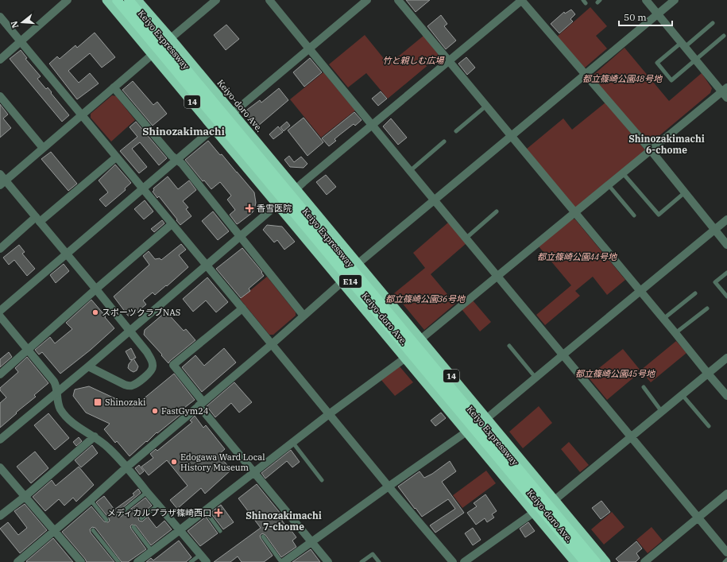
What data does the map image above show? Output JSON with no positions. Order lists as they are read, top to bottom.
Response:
{
  "streets": {
    "highway": [
      "Keiyo Expressway",
      "14",
      "Keiyo-doro Ave.",
      "E14"
    ]
  },
  "districts": ["Shinozakimachi", "Shinozakimachi 6-chome", "Shinozakimachi 7-chome"],
  "parks": [
    "竹と親しむ広場",
    "都立篠崎公園48号地",
    "都立篠崎公園44号地",
    "都立篠崎公園36号地",
    "都立篠崎公園45号地"
  ],
  "places": {
    "health": ["香雪医院", "メディカルプラザ篠崎西口"],
    "other": ["スポーツクラブNAS", "FastGym24", "Edogawa Ward Local History Museum"],
    "transit": ["Shinozaki"]
  },
  "scale_bar": "50 m",
  "north": "left"
}
